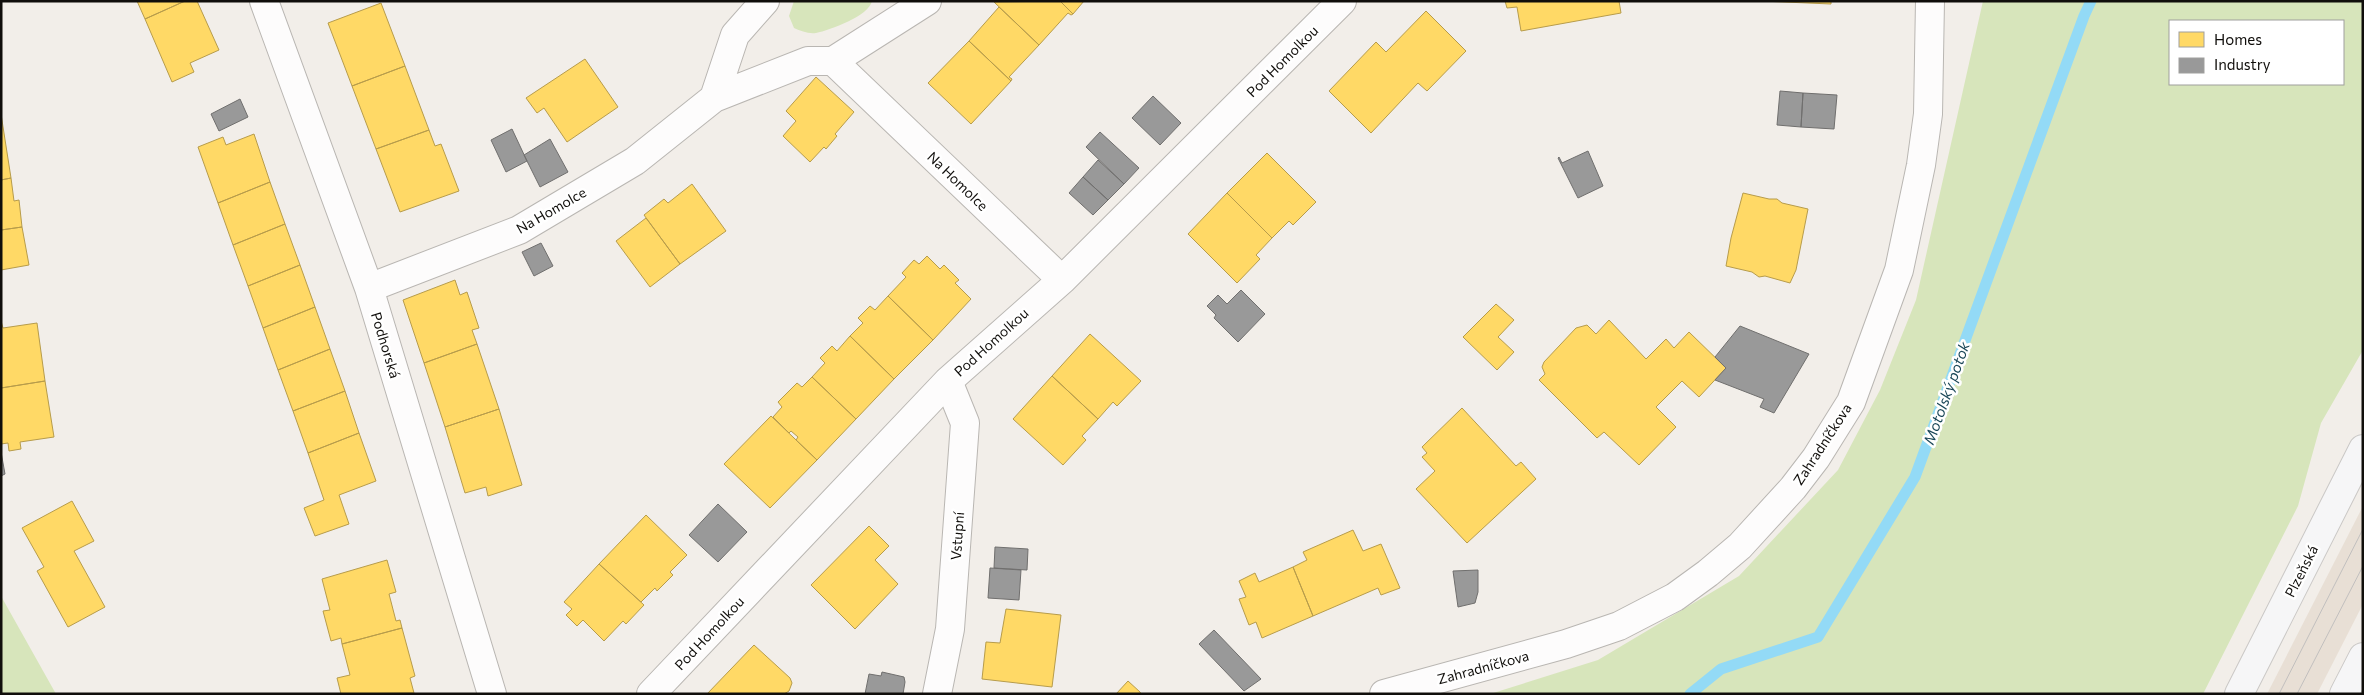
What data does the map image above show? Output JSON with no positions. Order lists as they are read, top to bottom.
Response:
{
  "streets": {
    "main road": ["Plzeňská"],
    "street": [
      "Pod Homolkou",
      "Na Homolce",
      "Podhorská",
      "Zahradníčkova",
      "Vstupní"
    ]
  },
  "crossings": [
    ["Pod Homolkou", "Na Homolce"],
    ["Pod Homolkou", "Vstupní"],
    ["Na Homolce", "Podhorská"]
  ],
  "water": ["Motolský potok"],
  "legend": ["Homes", "Industry"]
}
